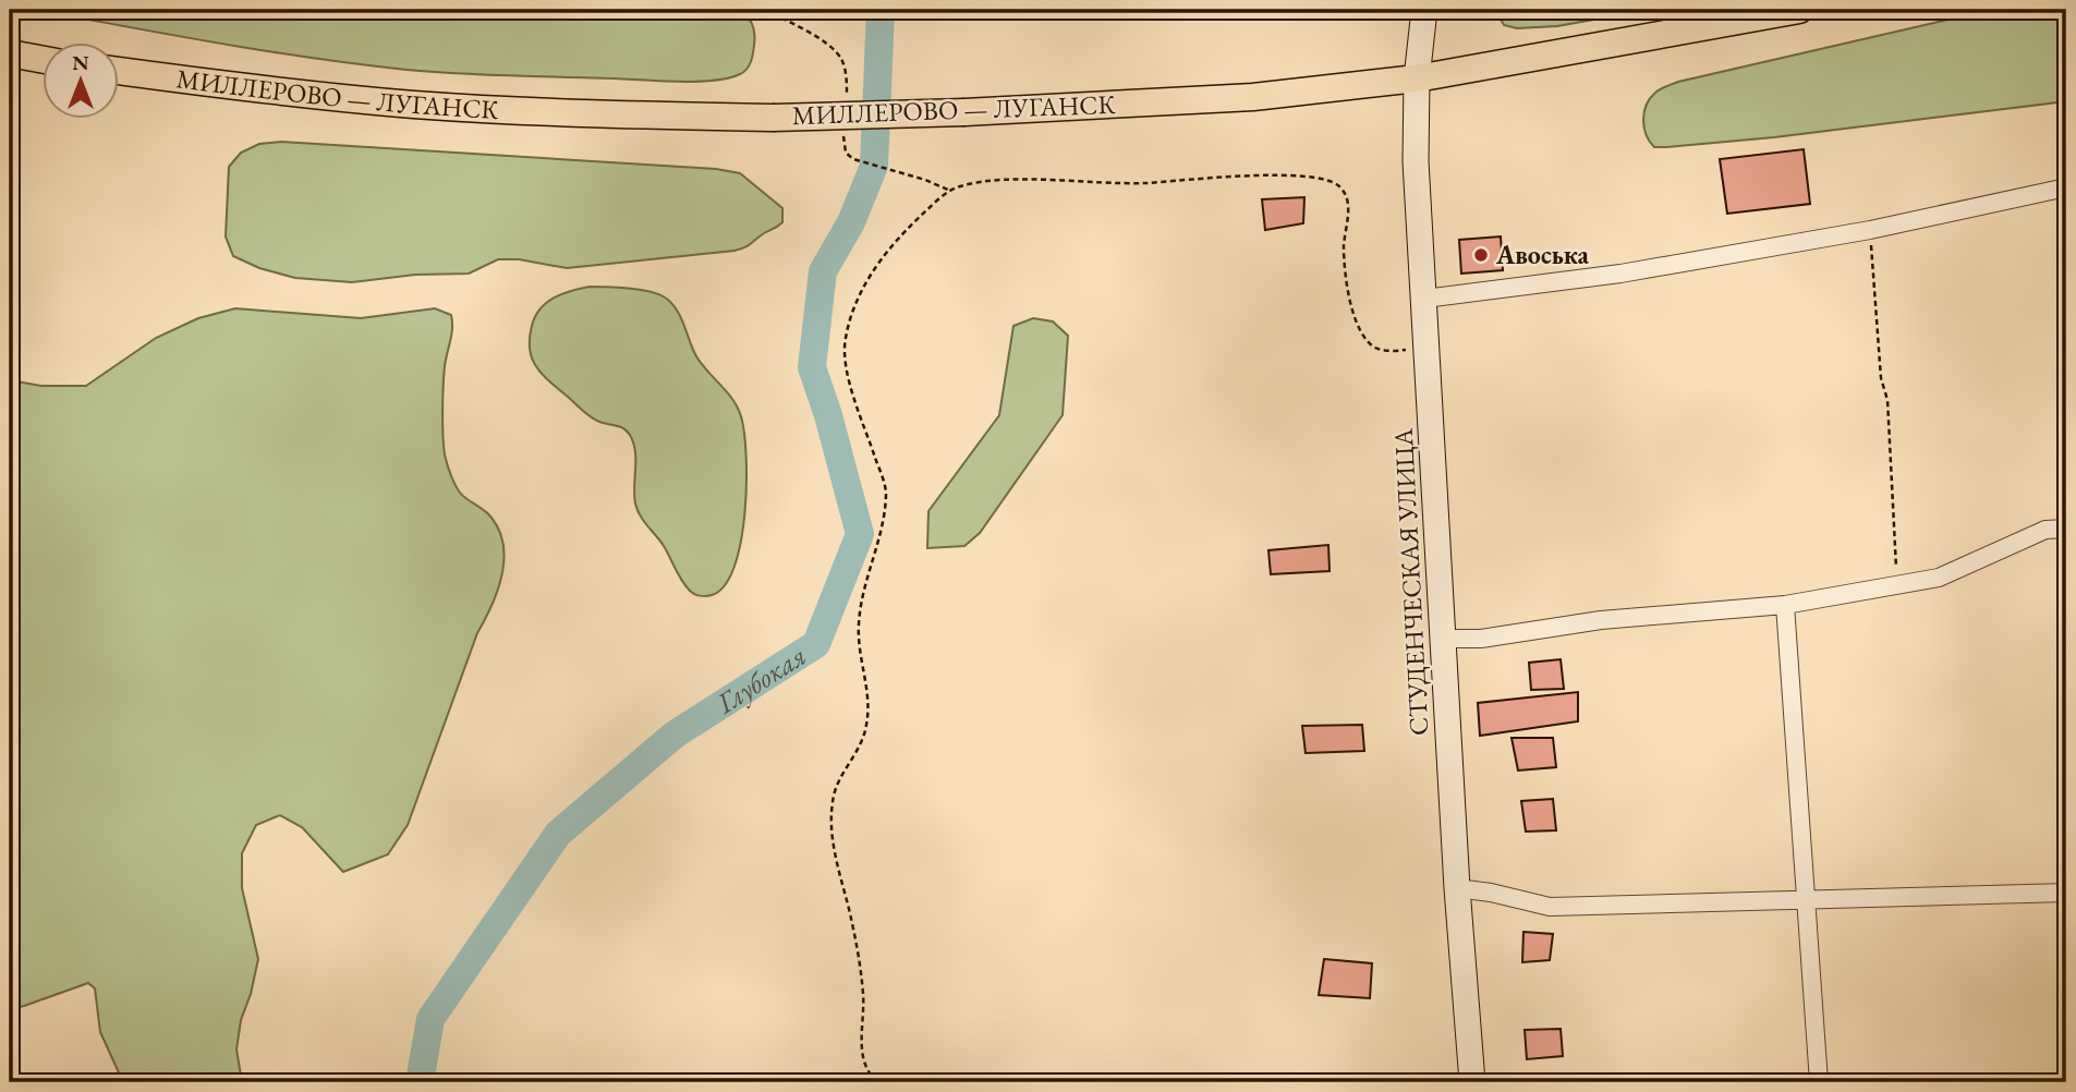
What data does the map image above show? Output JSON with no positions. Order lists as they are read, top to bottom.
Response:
{
  "streets": {
    "main road": ["МИЛЛЕРОВО — ЛУГАНСК"],
    "street": ["СТУДЕНЧЕСКАЯ УЛИЦА"]
  },
  "crossings": [
    ["МИЛЛЕРОВО — ЛУГАНСК", "СТУДЕНЧЕСКАЯ УЛИЦА"]
  ],
  "water": ["Глубокая"],
  "places": ["Авоська"],
  "north": "top"
}
